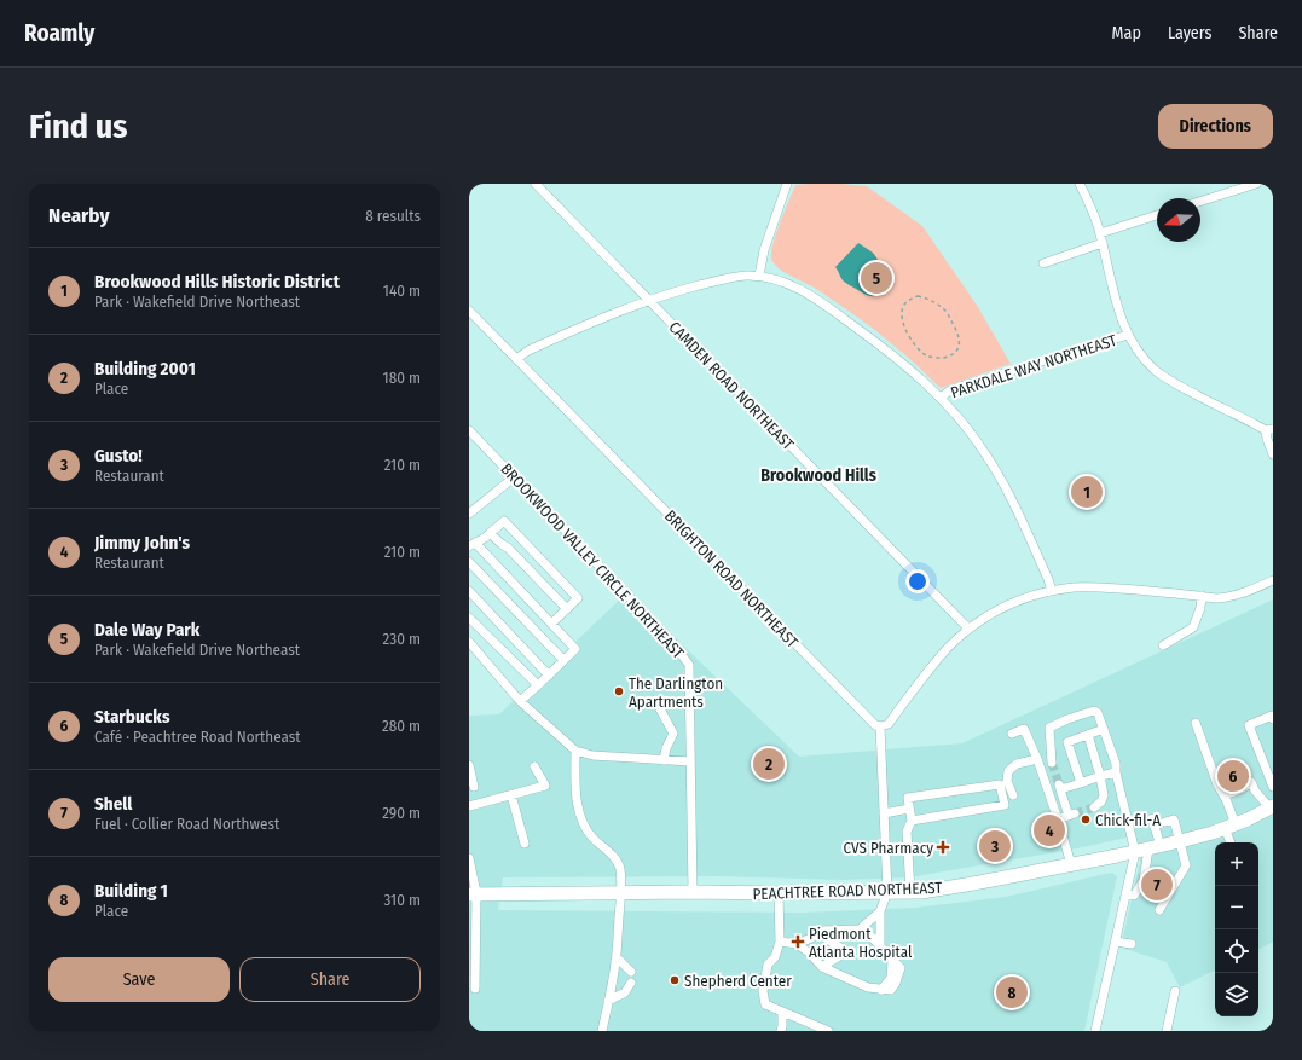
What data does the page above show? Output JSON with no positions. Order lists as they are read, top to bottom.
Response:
{
  "streets": {
    "highway": ["PEACHTREE ROAD NORTHEAST"],
    "street": [
      "PARKDALE WAY NORTHEAST",
      "CAMDEN ROAD NORTHEAST",
      "BROOKWOOD VALLEY CIRCLE NORTHEAST",
      "BRIGHTON ROAD NORTHEAST"
    ]
  },
  "crossings": [
    ["BROOKWOOD VALLEY CIRCLE NORTHEAST", "PEACHTREE ROAD NORTHEAST"]
  ],
  "districts": ["Brookwood Hills"],
  "places": {
    "other": ["The Darlington Apartments", "Chick-fil-A", "Shepherd Center"],
    "health": ["CVS Pharmacy", "Piedmont Atlanta Hospital"]
  },
  "north": "left",
  "page": {
    "header": "Roamly",
    "nav": ["Map", "Layers", "Share"],
    "buttons": [
      "Directions",
      ["Save", "Share"]
    ],
    "title": "Find us",
    "heading": ["Nearby", "8 results"],
    "list": [
      {
        "mark": "1",
        "name": "Brookwood Hills Historic District",
        "note": "Park · Wakefield Drive Northeast",
        "value": "140 m"
      },
      {
        "mark": "2",
        "name": "Building 2001",
        "note": "Place",
        "value": "180 m"
      },
      {
        "mark": "3",
        "name": "Gusto!",
        "note": "Restaurant",
        "value": "210 m"
      },
      {
        "mark": "4",
        "name": "Jimmy John's",
        "note": "Restaurant",
        "value": "210 m"
      },
      {
        "mark": "5",
        "name": "Dale Way Park",
        "note": "Park · Wakefield Drive Northeast",
        "value": "230 m"
      },
      {
        "mark": "6",
        "name": "Starbucks",
        "note": "Café · Peachtree Road Northeast",
        "value": "280 m"
      },
      {
        "mark": "7",
        "name": "Shell",
        "note": "Fuel · Collier Road Northwest",
        "value": "290 m"
      },
      {
        "mark": "8",
        "name": "Building 1",
        "note": "Place",
        "value": "310 m"
      }
    ],
    "pins": [
      "5",
      "1",
      "2",
      "6",
      "4",
      "3",
      "7",
      "8"
    ],
    "map_buttons": ["+", "−"]
  }
}
